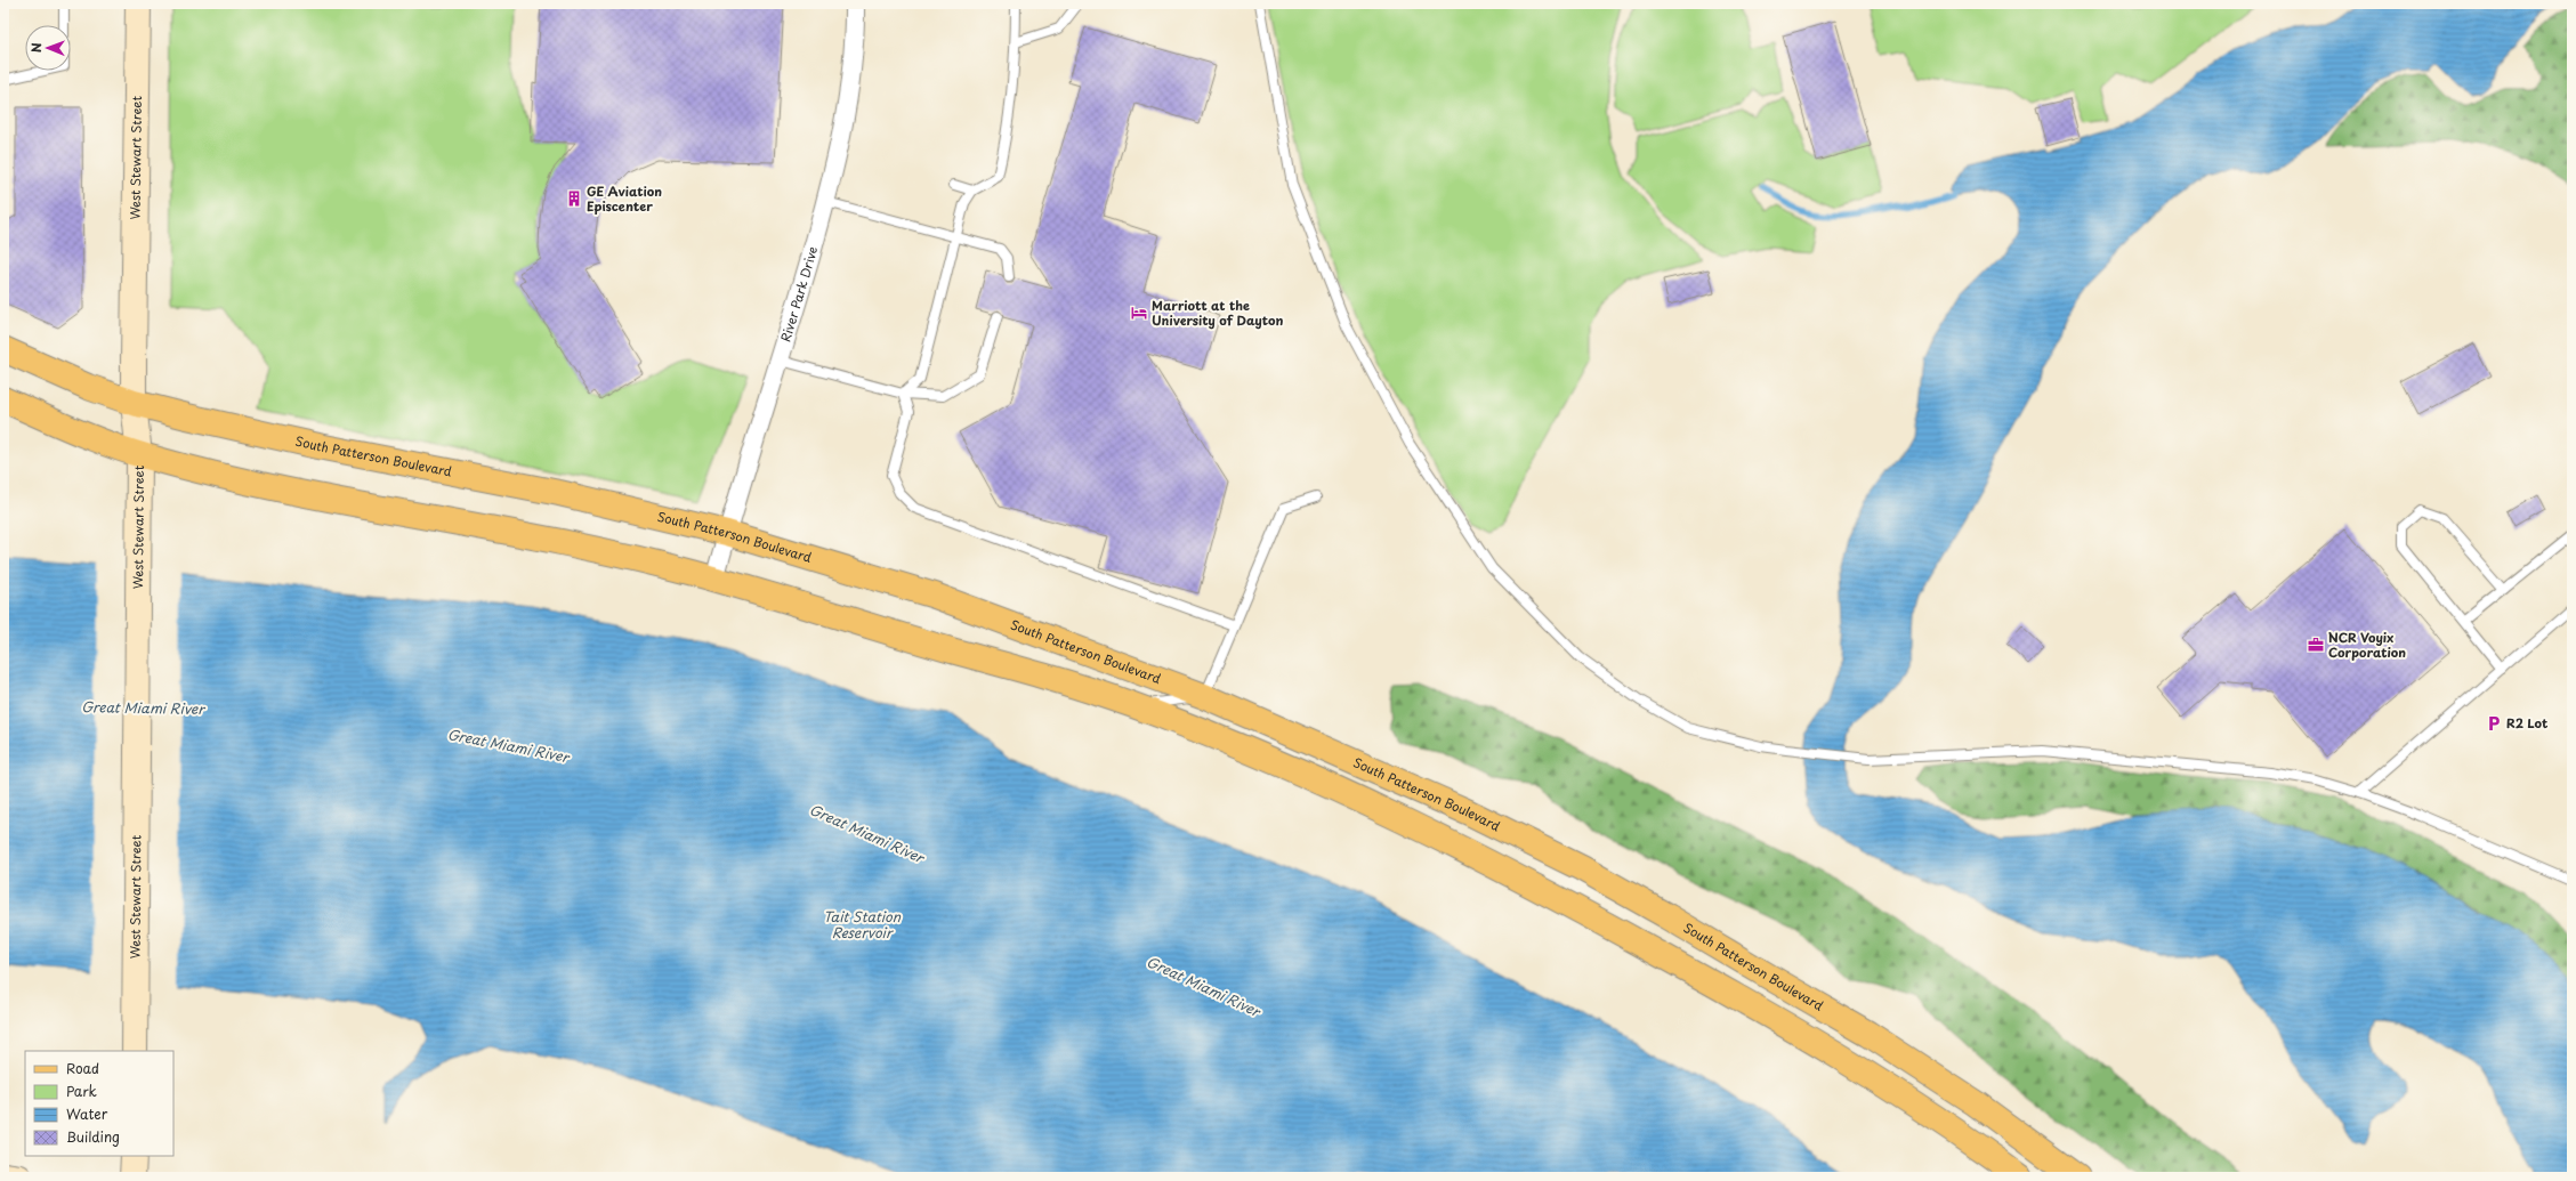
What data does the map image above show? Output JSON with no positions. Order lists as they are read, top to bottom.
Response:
{
  "streets": {
    "main road": ["West Stewart Street", "South Patterson Boulevard"],
    "street": ["River Park Drive"]
  },
  "crossings": [
    ["West Stewart Street", "South Patterson Boulevard"],
    ["River Park Drive", "South Patterson Boulevard"]
  ],
  "water": ["Great Miami River", "Tait Station Reservoir"],
  "places": {
    "building": ["GE Aviation Episcenter"],
    "hotel": ["Marriott at the University of Dayton"],
    "office": ["NCR Voyix Corporation"],
    "parking": ["R2 Lot"]
  },
  "legend": [
    "Road",
    "Park",
    "Water",
    "Building"
  ],
  "north": "left"
}
